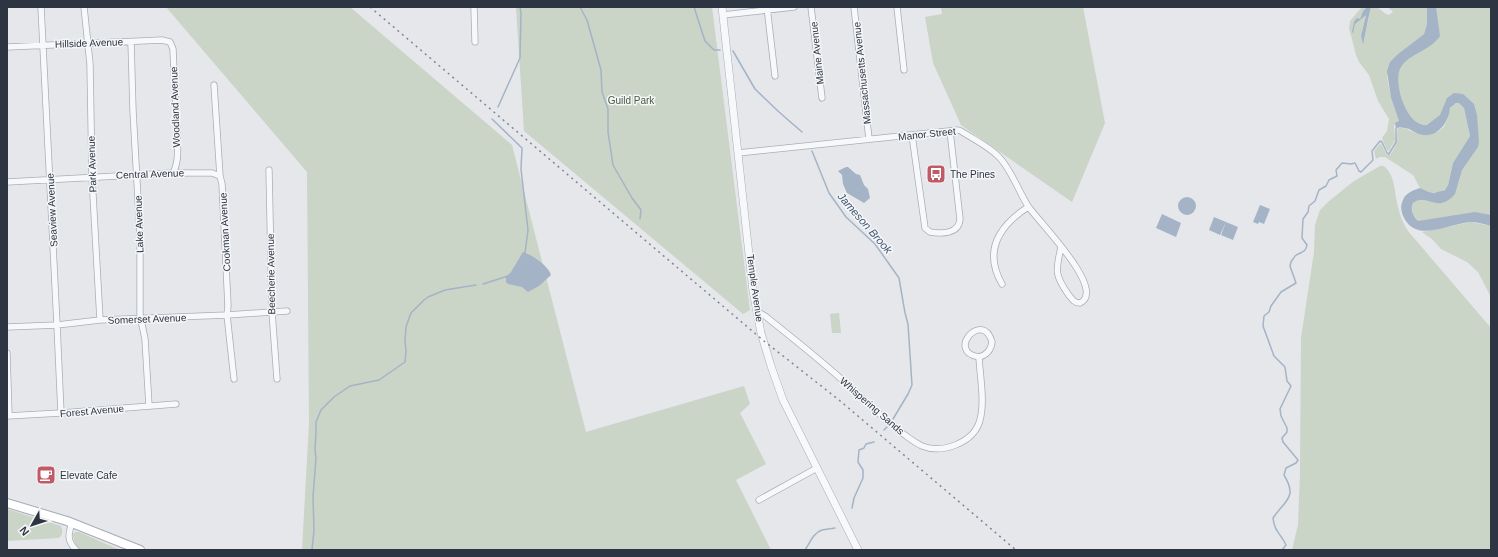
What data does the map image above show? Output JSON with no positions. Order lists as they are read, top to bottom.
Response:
{
  "streets": {
    "street": [
      "Hillside Avenue",
      "Maine Avenue",
      "Massachusetts Avenue",
      "Woodland Avenue",
      "Manor Street",
      "Park Avenue",
      "Central Avenue",
      "Seaview Avenue",
      "Lake Avenue",
      "Cookman Avenue",
      "Beecherie Avenue",
      "Temple Avenue",
      "Somerset Avenue",
      "Whispering Sands",
      "Forest Avenue"
    ]
  },
  "crossings": [
    ["Hillside Avenue", "Woodland Avenue"],
    ["Hillside Avenue", "Park Avenue"],
    ["Hillside Avenue", "Seaview Avenue"],
    ["Hillside Avenue", "Lake Avenue"],
    ["Massachusetts Avenue", "Manor Street"],
    ["Woodland Avenue", "Central Avenue"],
    ["Manor Street", "Temple Avenue"],
    ["Park Avenue", "Central Avenue"],
    ["Park Avenue", "Somerset Avenue"],
    ["Central Avenue", "Seaview Avenue"],
    ["Central Avenue", "Lake Avenue"],
    ["Central Avenue", "Cookman Avenue"],
    ["Seaview Avenue", "Somerset Avenue"],
    ["Seaview Avenue", "Forest Avenue"],
    ["Lake Avenue", "Somerset Avenue"],
    ["Lake Avenue", "Forest Avenue"],
    ["Cookman Avenue", "Somerset Avenue"],
    ["Beecherie Avenue", "Somerset Avenue"],
    ["Temple Avenue", "Whispering Sands"]
  ],
  "water": ["Jameson Brook"],
  "parks": ["Guild Park"],
  "places": {
    "bus stop": ["The Pines"],
    "cafe": ["Elevate Cafe"]
  },
  "north": "bottom left"
}
